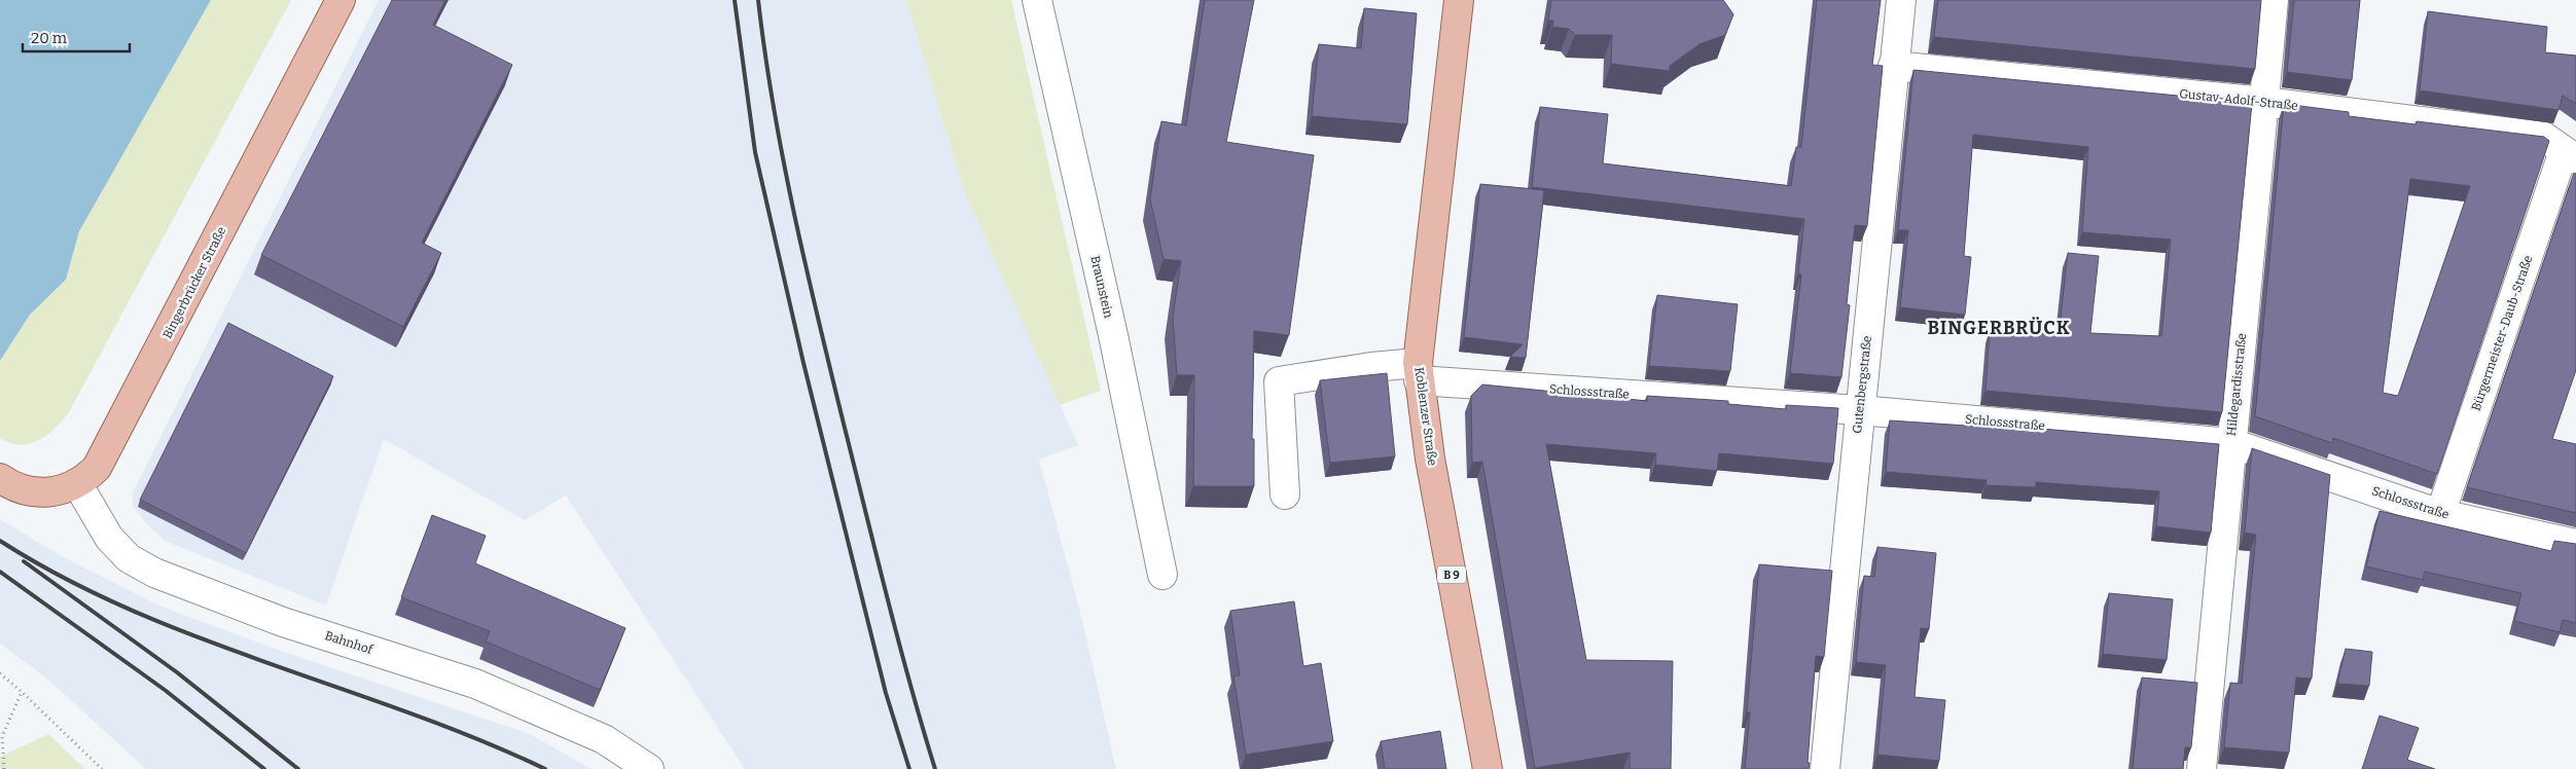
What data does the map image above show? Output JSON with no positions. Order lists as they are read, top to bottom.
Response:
{
  "streets": {
    "main road": ["Bingerbrücker Straße", "Koblenzer Straße", "B 9"],
    "street": [
      "Gustav-Adolf-Straße",
      "Braunstein",
      "Bürgermeister-Daub-Straße",
      "Gutenbergstraße",
      "Hildegardisstraße",
      "Schlossstraße",
      "Bahnhof"
    ]
  },
  "crossings": [
    ["Gustav-Adolf-Straße", "Bürgermeister-Daub-Straße"],
    ["Gustav-Adolf-Straße", "Gutenbergstraße"],
    ["Gustav-Adolf-Straße", "Hildegardisstraße"],
    ["Bingerbrücker Straße", "Bahnhof"],
    ["Bürgermeister-Daub-Straße", "Schlossstraße"],
    ["Gutenbergstraße", "Schlossstraße"],
    ["Hildegardisstraße", "Schlossstraße"],
    ["Schlossstraße", "Koblenzer Straße"]
  ],
  "districts": ["BINGERBRÜCK"],
  "scale_bar": "20 m"
}
